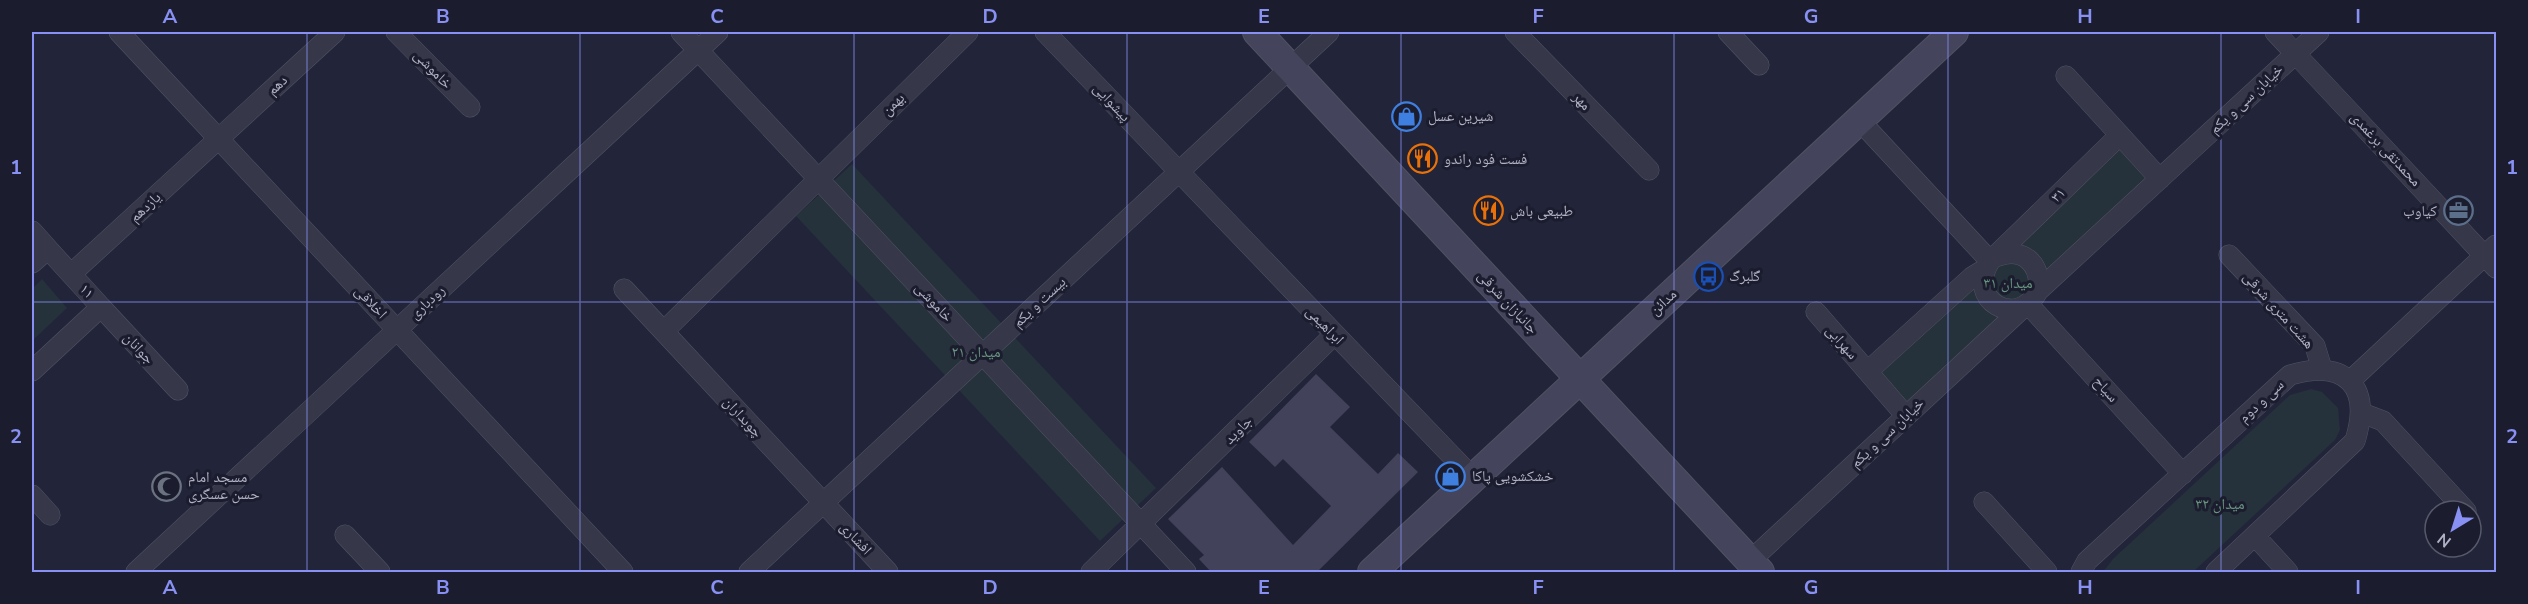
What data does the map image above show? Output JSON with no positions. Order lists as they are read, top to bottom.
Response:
{
  "streets": {
    "main road": ["جانبازان شرقی", "مدائن"],
    "street": [
      "خاموشی",
      "دهم",
      "خیابان سی و یکم",
      "مهر",
      "پیشوایی",
      "بهمن",
      "محمدتقی برغمدی",
      "۳۱",
      "یازدهم",
      "۱۱",
      "اخلاقی",
      "رودباری",
      "بیست و یکم",
      "هشت متری شرقی",
      "ابراهیمی",
      "سهرابی",
      "جوانان",
      "سیاح",
      "سی و دوم",
      "چوبداران",
      "جاوید",
      "افشاری"
    ]
  },
  "crossings": [
    ["خاموشی", "بهمن"],
    ["خاموشی", "رودباری"],
    ["خاموشی", "بیست و یکم"],
    ["خاموشی", "جاوید"],
    ["دهم", "یازدهم"],
    ["دهم", "اخلاقی"],
    ["خیابان سی و یکم", "محمدتقی برغمدی"],
    ["خیابان سی و یکم", "۳۱"],
    ["خیابان سی و یکم", "جانبازان شرقی"],
    ["خیابان سی و یکم", "سیاح"],
    ["پیشوایی", "بیست و یکم"],
    ["پیشوایی", "ابراهیمی"],
    ["۳۱", "سهرابی"],
    ["۳۱", "سیاح"],
    ["یازدهم", "۱۱"],
    ["یازدهم", "اخلاقی"],
    ["۱۱", "جوانان"],
    ["اخلاقی", "رودباری"],
    ["بیست و یکم", "جانبازان شرقی"],
    ["بیست و یکم", "ابراهیمی"],
    ["بیست و یکم", "چوبداران"],
    ["بیست و یکم", "افشاری"],
    ["جانبازان شرقی", "مدائن"],
    ["مدائن", "ابراهیمی"],
    ["هشت متری شرقی", "سی و دوم"],
    ["ابراهیمی", "جاوید"],
    ["سیاح", "سی و دوم"],
    ["چوبداران", "افشاری"]
  ],
  "parks": ["میدان ۳۱", "میدان ۲۱", "میدان ۳۲"],
  "places": {
    "shop": ["شیرین عسل", "خشکشویی پاکا"],
    "restaurant": ["فست فود راندو", "طبیعی باش"],
    "office": ["کیاوب"],
    "bus stop": ["گلبرگ"],
    "mosque": ["مسجد امام حسن عسگری"]
  },
  "north": "bottom left",
  "grid": {
    "columns": [
      "A",
      "B",
      "C",
      "D",
      "E",
      "F",
      "G",
      "H",
      "I"
    ],
    "rows": ["1", "2"]
  }
}
